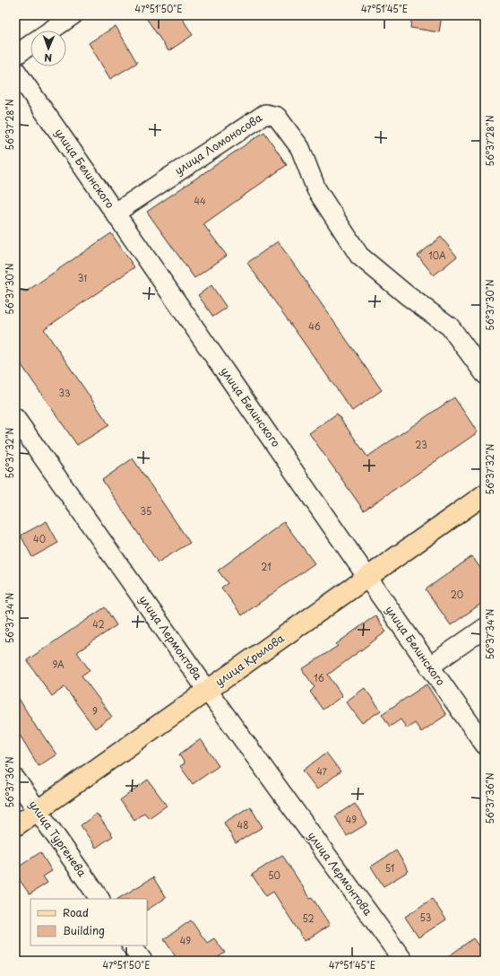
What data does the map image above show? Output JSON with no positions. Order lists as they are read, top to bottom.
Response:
{
  "streets": {
    "main road": ["улица Крылова"],
    "street": [
      "улица Ломоносова",
      "улица Белинского",
      "улица Лермонтова",
      "улица Тургенева"
    ]
  },
  "crossings": [
    ["улица Ломоносова", "улица Белинского"],
    ["улица Белинского", "улица Крылова"],
    ["улица Лермонтова", "улица Крылова"],
    ["улица Крылова", "улица Тургенева"]
  ],
  "house_numbers": [
    "44",
    "10А",
    "31",
    "46",
    "33",
    "23",
    "35",
    "40",
    "21",
    "20",
    "42",
    "9А",
    "16",
    "9",
    "47",
    "49",
    "48",
    "51",
    "50",
    "53",
    "52",
    "49"
  ],
  "legend": ["Road", "Building"],
  "north": "bottom",
  "coordinates": [
    "47°51'50\"E",
    "47°51'45\"E",
    "56°37'28\"N",
    "56°37'30\"N",
    "56°37'32\"N",
    "56°37'34\"N",
    "56°37'36\"N"
  ]
}
